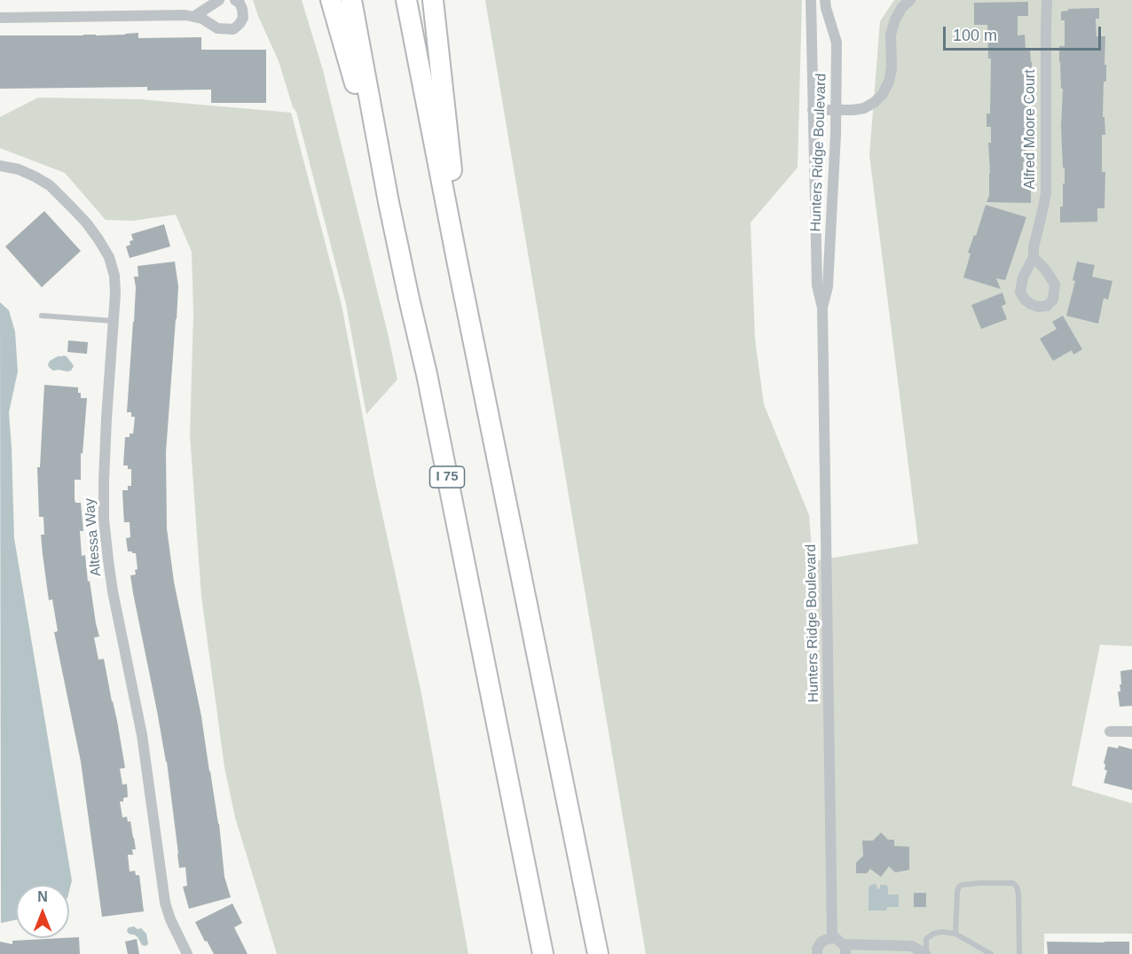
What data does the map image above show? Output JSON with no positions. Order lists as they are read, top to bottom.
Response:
{
  "streets": {
    "highway": ["I 75"],
    "street": ["Alfred Moore Court", "Hunters Ridge Boulevard", "Altessa Way"]
  },
  "scale_bar": "100 m",
  "north": "top"
}
